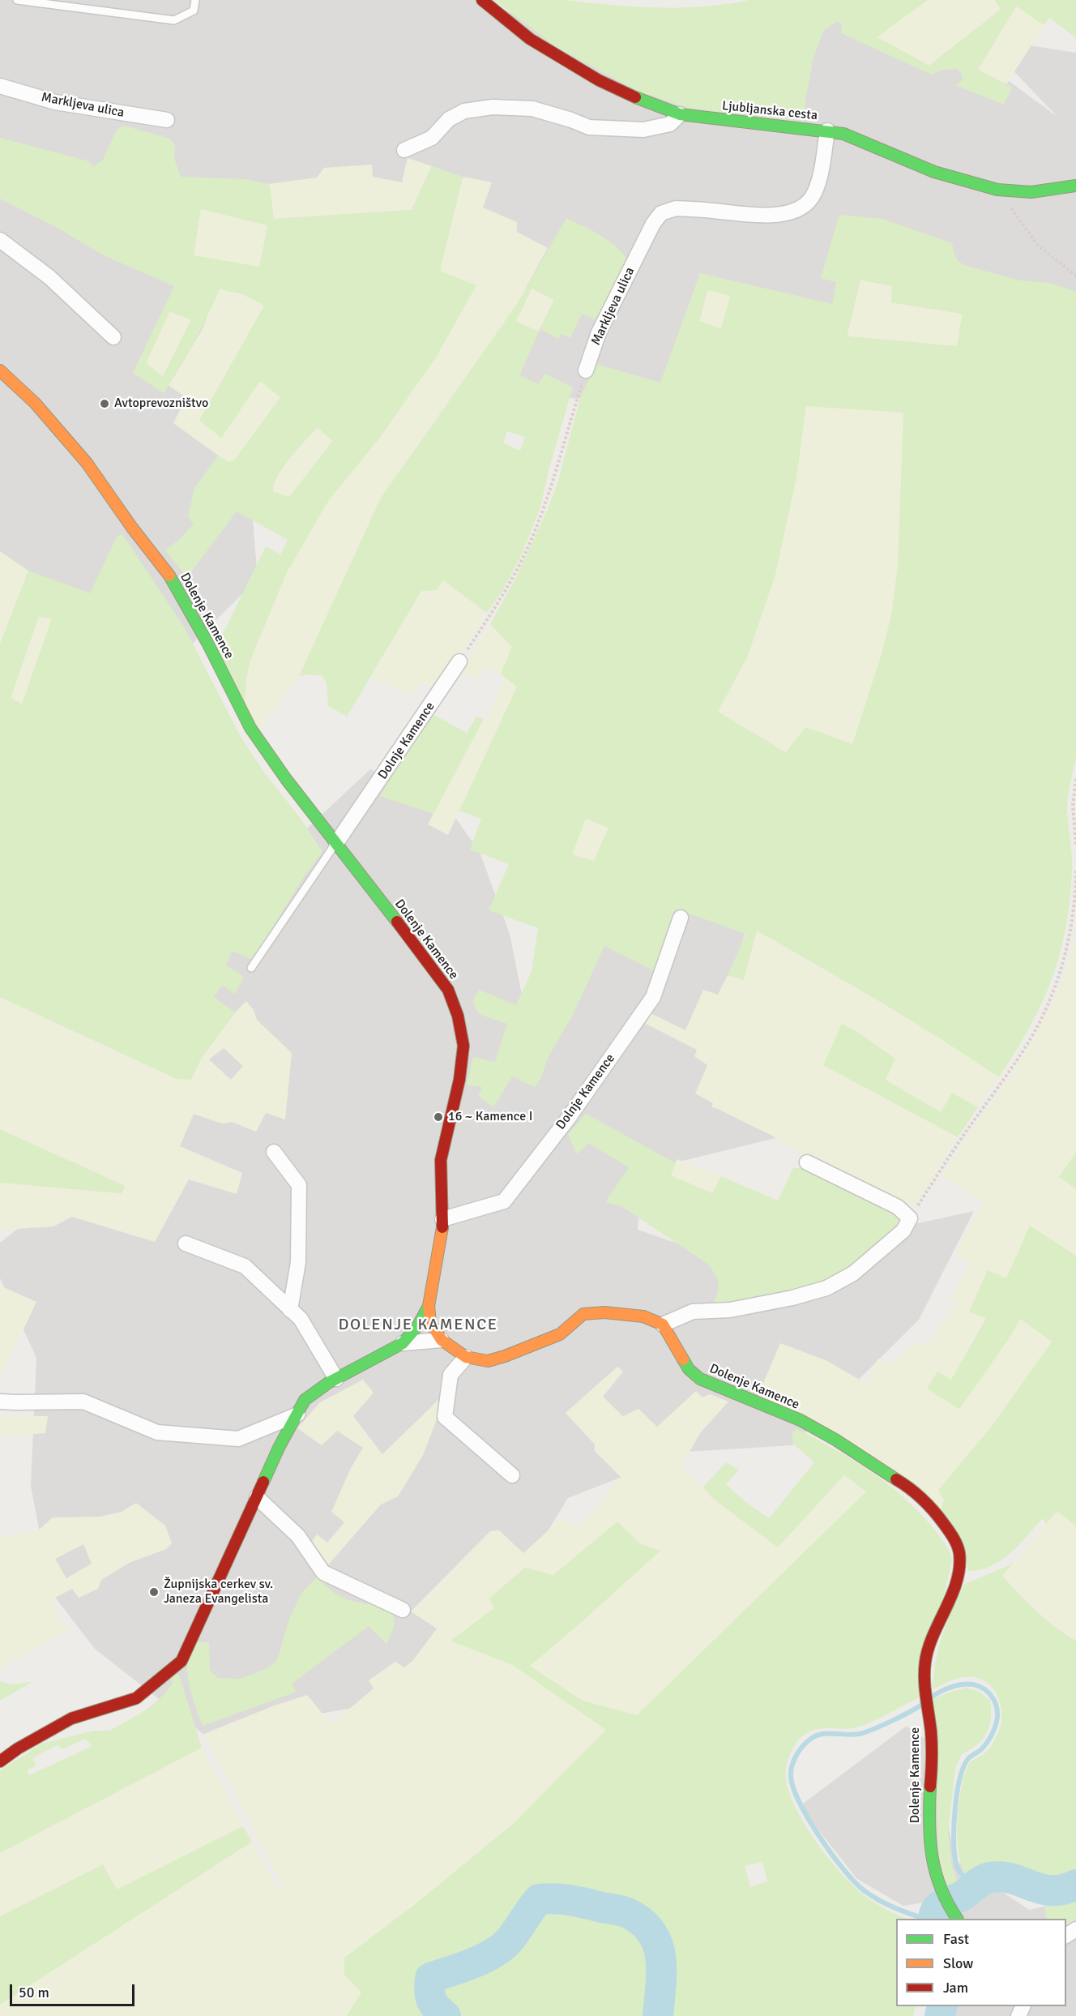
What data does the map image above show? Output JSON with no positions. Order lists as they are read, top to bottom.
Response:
{
  "streets": {
    "street": [
      "Markljeva ulica",
      "Ljubljanska cesta",
      "Dolenje Kamence",
      "Dolnje Kamence"
    ]
  },
  "crossings": [
    ["Markljeva ulica", "Ljubljanska cesta"],
    ["Dolenje Kamence", "Dolnje Kamence"]
  ],
  "districts": ["DOLENJE KAMENCE"],
  "places": ["Avtoprevozništvo", "16 ~ Kamence I", "Župnijska cerkev sv. Janeza Evangelista"],
  "legend": ["Fast", "Slow", "Jam"],
  "scale_bar": "50 m"
}
